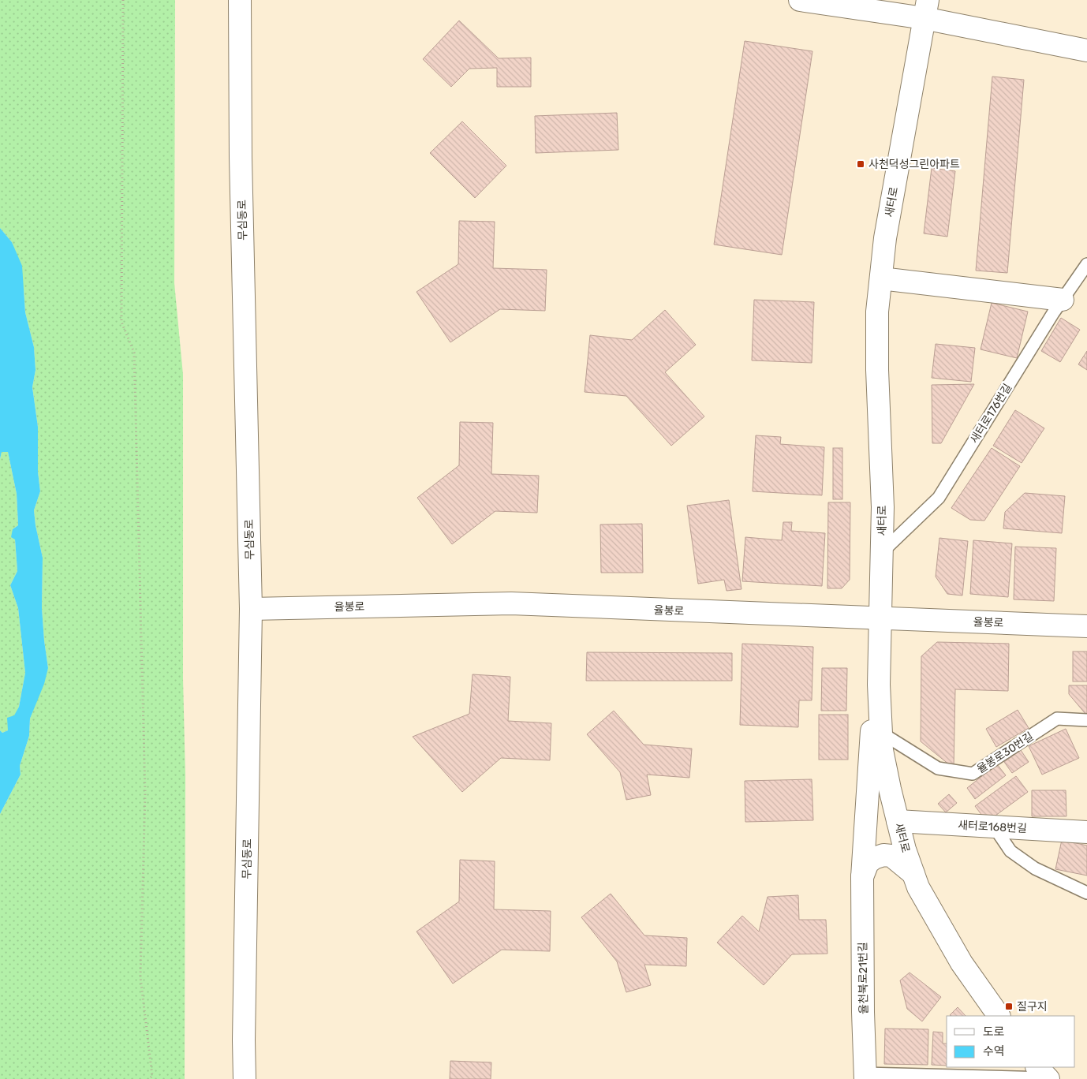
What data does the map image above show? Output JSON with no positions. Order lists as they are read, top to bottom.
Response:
{
  "streets": {
    "street": [
      "새터로",
      "무심동로",
      "율봉로",
      "새터로168번길",
      "율천북로21번길"
    ],
    "lane": ["새터로176번길", "율봉로30번길"]
  },
  "crossings": [
    ["새터로", "새터로176번길"],
    ["새터로", "율봉로"],
    ["새터로", "율봉로30번길"],
    ["새터로", "새터로168번길"],
    ["새터로", "율천북로21번길"],
    ["무심동로", "율봉로"]
  ],
  "places": {
    "transit": ["사천덕성그린아파트", "질구지"]
  },
  "legend": ["도로", "수역"]
}
